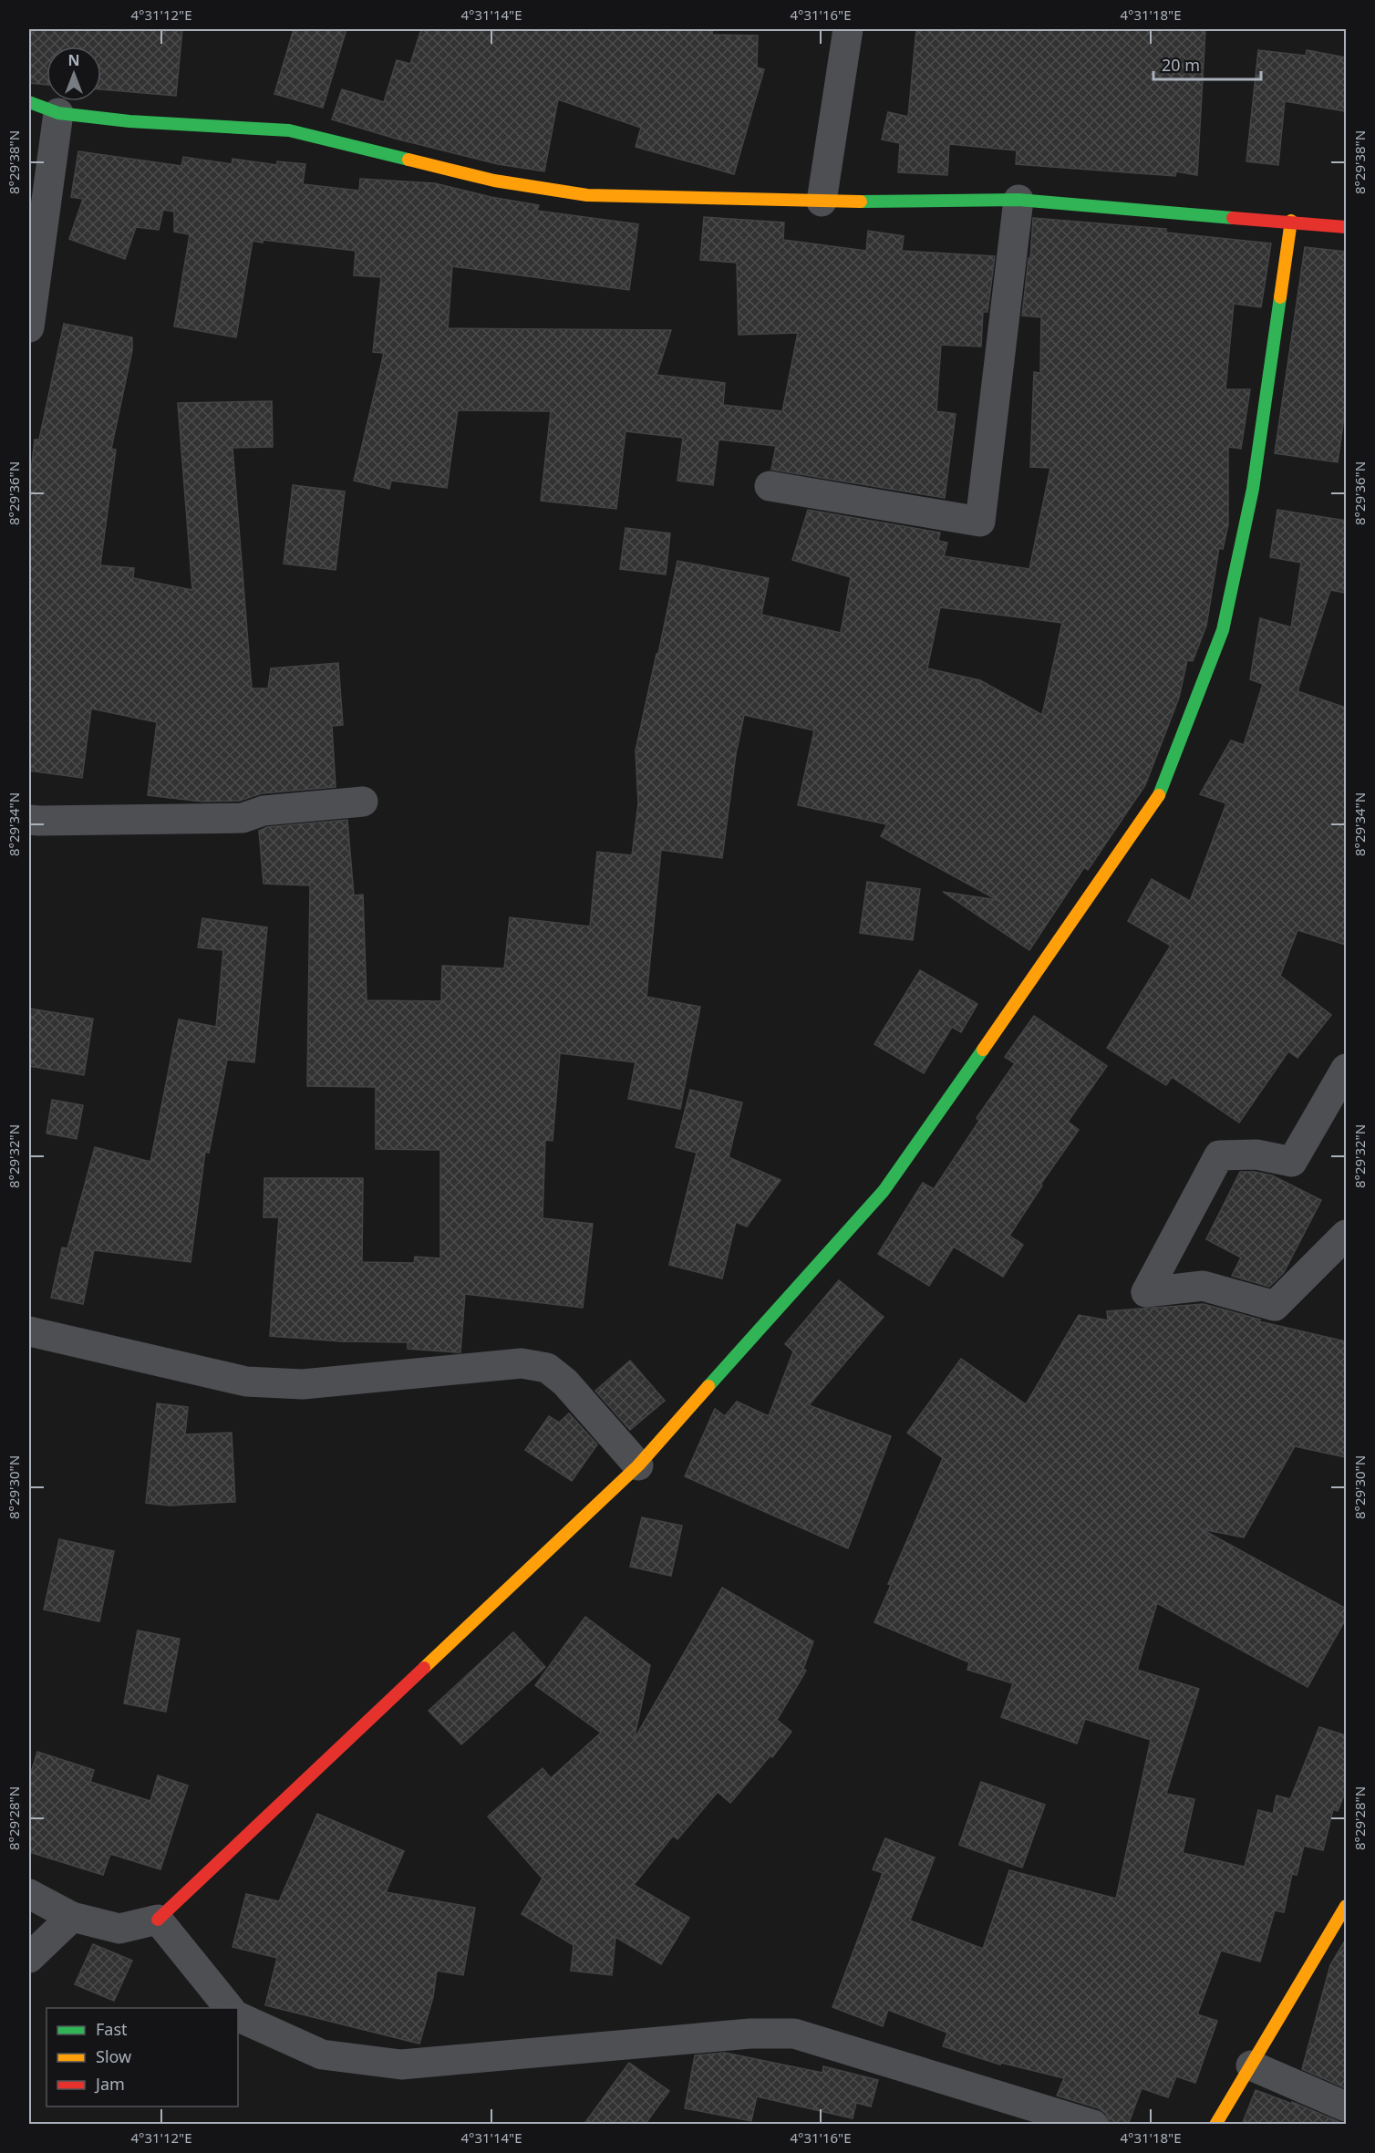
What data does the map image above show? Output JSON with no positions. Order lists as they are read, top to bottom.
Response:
{
  "legend": ["Fast", "Slow", "Jam"],
  "scale_bar": "20 m",
  "north": "top",
  "coordinates": [
    "4°31'12\"E",
    "4°31'14\"E",
    "4°31'16\"E",
    "4°31'18\"E",
    "8°29'38\"N",
    "8°29'36\"N",
    "8°29'34\"N",
    "8°29'32\"N",
    "8°29'30\"N",
    "8°29'28\"N"
  ]
}
